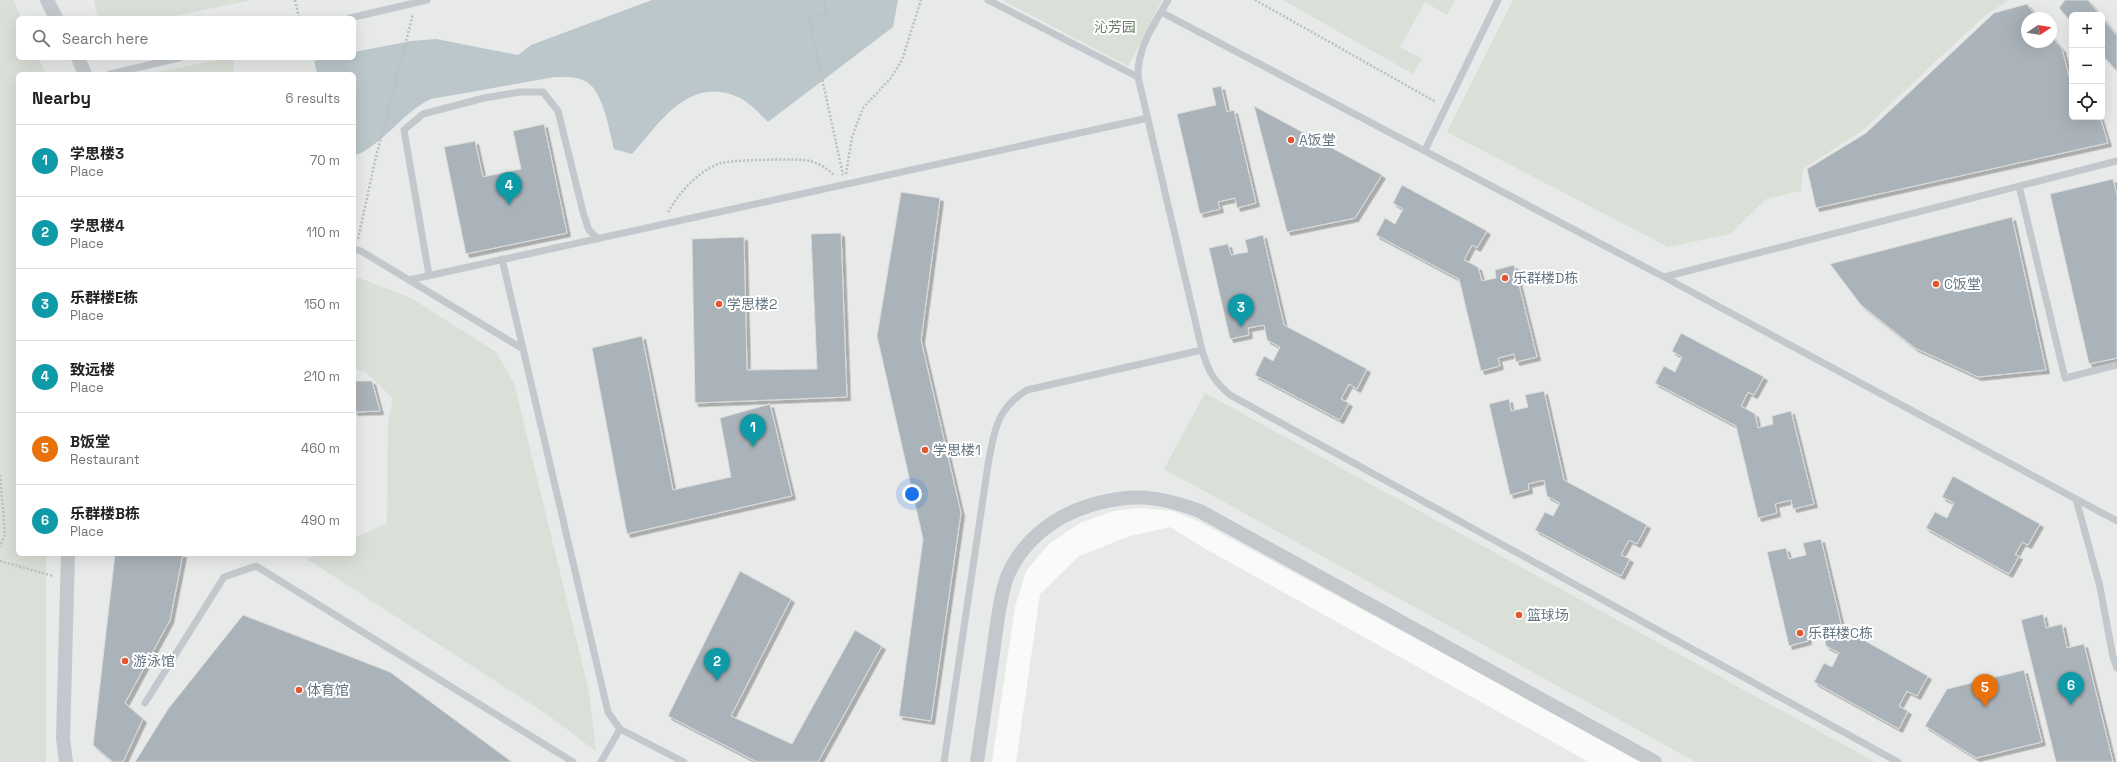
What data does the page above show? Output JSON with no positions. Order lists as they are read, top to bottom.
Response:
{
  "parks": ["沁芳园"],
  "places": [
    "A饭堂",
    "乐群楼D栋",
    "C饭堂",
    "学思楼2",
    "学思楼1",
    "篮球场",
    "乐群楼C栋",
    "游泳馆",
    "体育馆"
  ],
  "north": "right",
  "page": {
    "map_buttons": ["+", "−"],
    "search": "Search here",
    "heading": ["Nearby", "6 results"],
    "list": [
      {
        "mark": "1",
        "name": "学思楼3",
        "note": "Place",
        "value": "70 m"
      },
      {
        "mark": "2",
        "name": "学思楼4",
        "note": "Place",
        "value": "110 m"
      },
      {
        "mark": "3",
        "name": "乐群楼E栋",
        "note": "Place",
        "value": "150 m"
      },
      {
        "mark": "4",
        "name": "致远楼",
        "note": "Place",
        "value": "210 m"
      },
      {
        "mark": "5",
        "name": "B饭堂",
        "note": "Restaurant",
        "value": "460 m"
      },
      {
        "mark": "6",
        "name": "乐群楼B栋",
        "note": "Place",
        "value": "490 m"
      }
    ],
    "pins": [
      "4",
      "3",
      "1",
      "2",
      "6",
      "5"
    ]
  }
}
